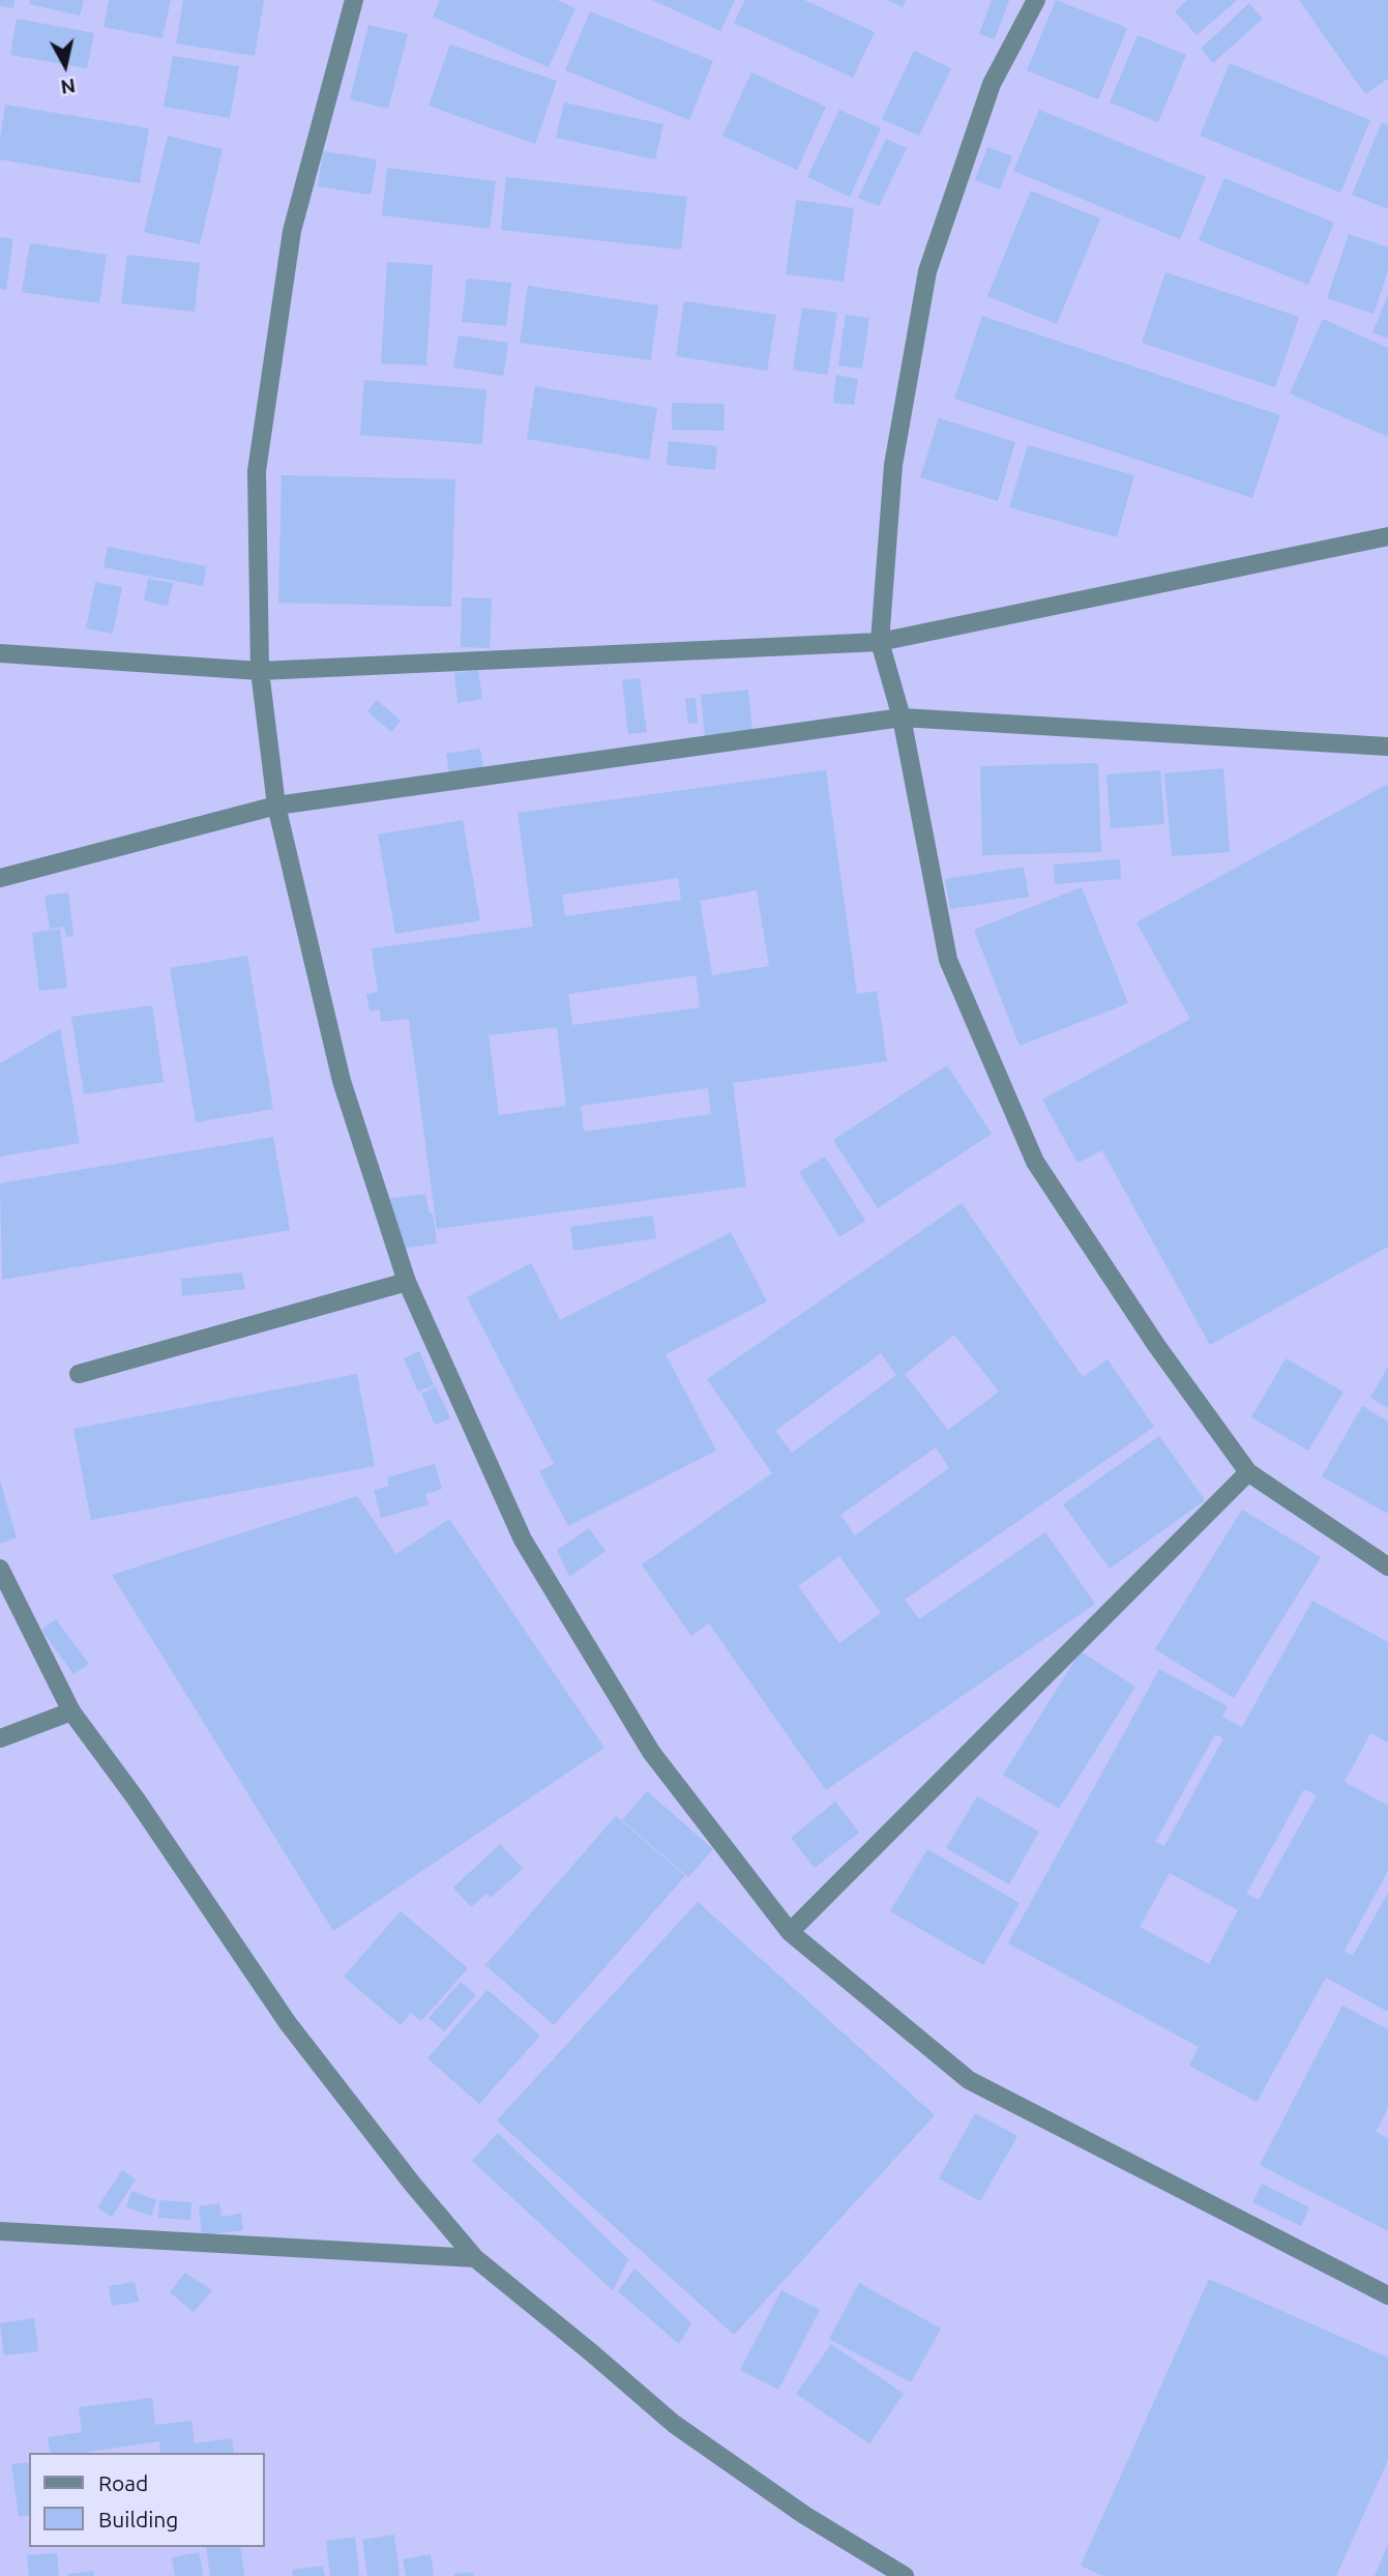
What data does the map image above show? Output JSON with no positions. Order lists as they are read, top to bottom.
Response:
{
  "legend": ["Road", "Building"],
  "north": "bottom"
}
